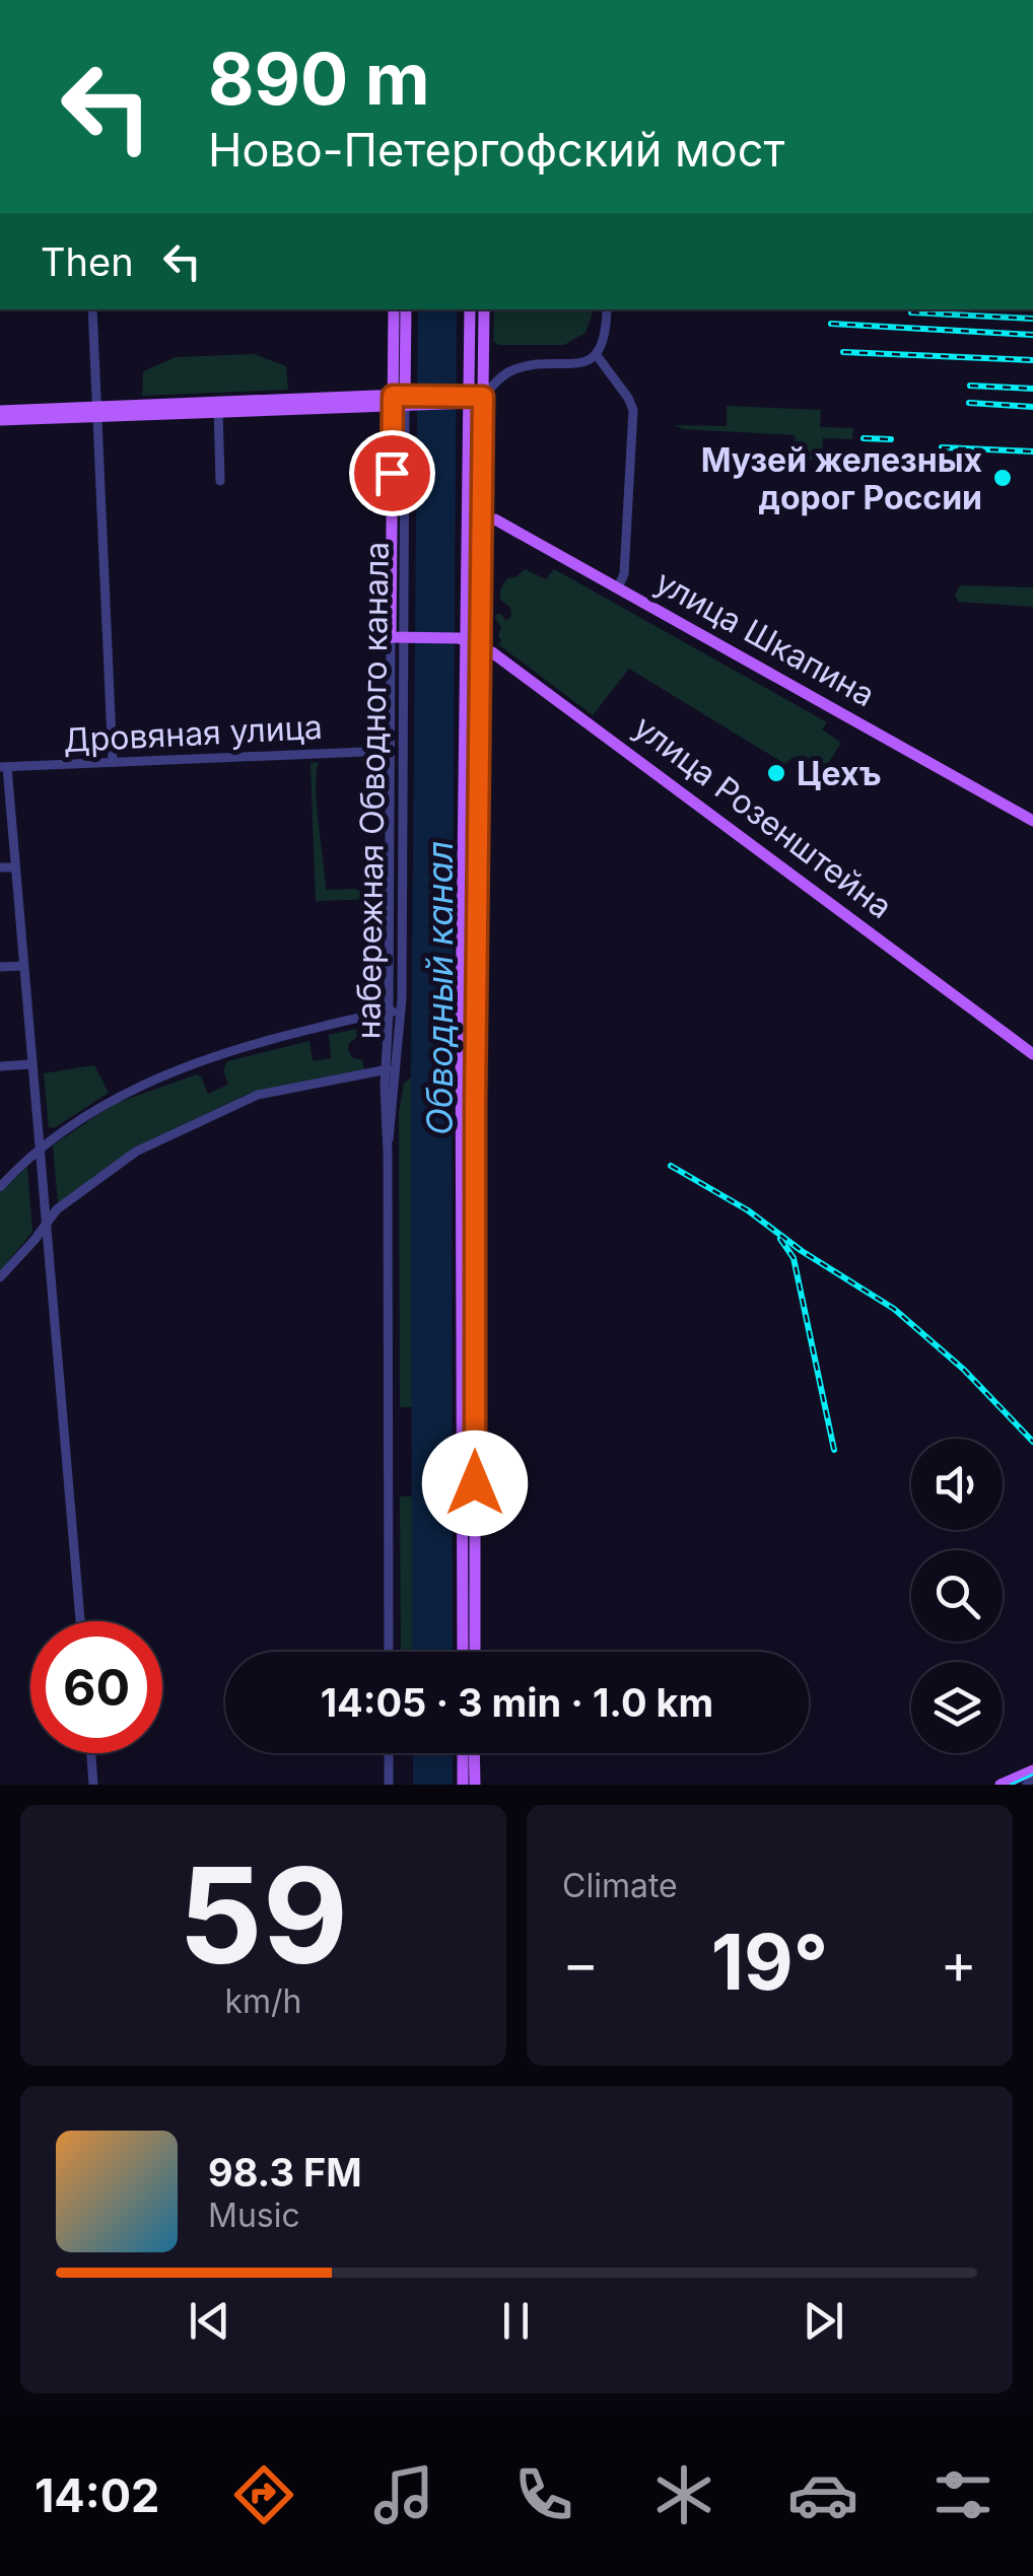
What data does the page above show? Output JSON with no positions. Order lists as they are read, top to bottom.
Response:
{
  "streets": {
    "main road": ["улица Шкапина", "набережная Обводного канала", "улица Розенштейна"],
    "street": ["Дровяная улица"]
  },
  "crossings": [
    ["Дровяная улица", "набережная Обводного канала"]
  ],
  "water": ["Обводный канал"],
  "places": ["Музей железных дорог России", "Цехъ"],
  "page": {
    "turn": ["890 m", "Ново-Петергофский мост"],
    "then": "Then",
    "limit": "60",
    "trip": "14:05 · 3 min · 1.0 km",
    "tile": [
      ["59", "km/h"],
      "Climate"
    ],
    "heat": ["−", "19°", "+"],
    "song": ["98.3 FM", "Music"],
    "tabs": "14:02"
  }
}
